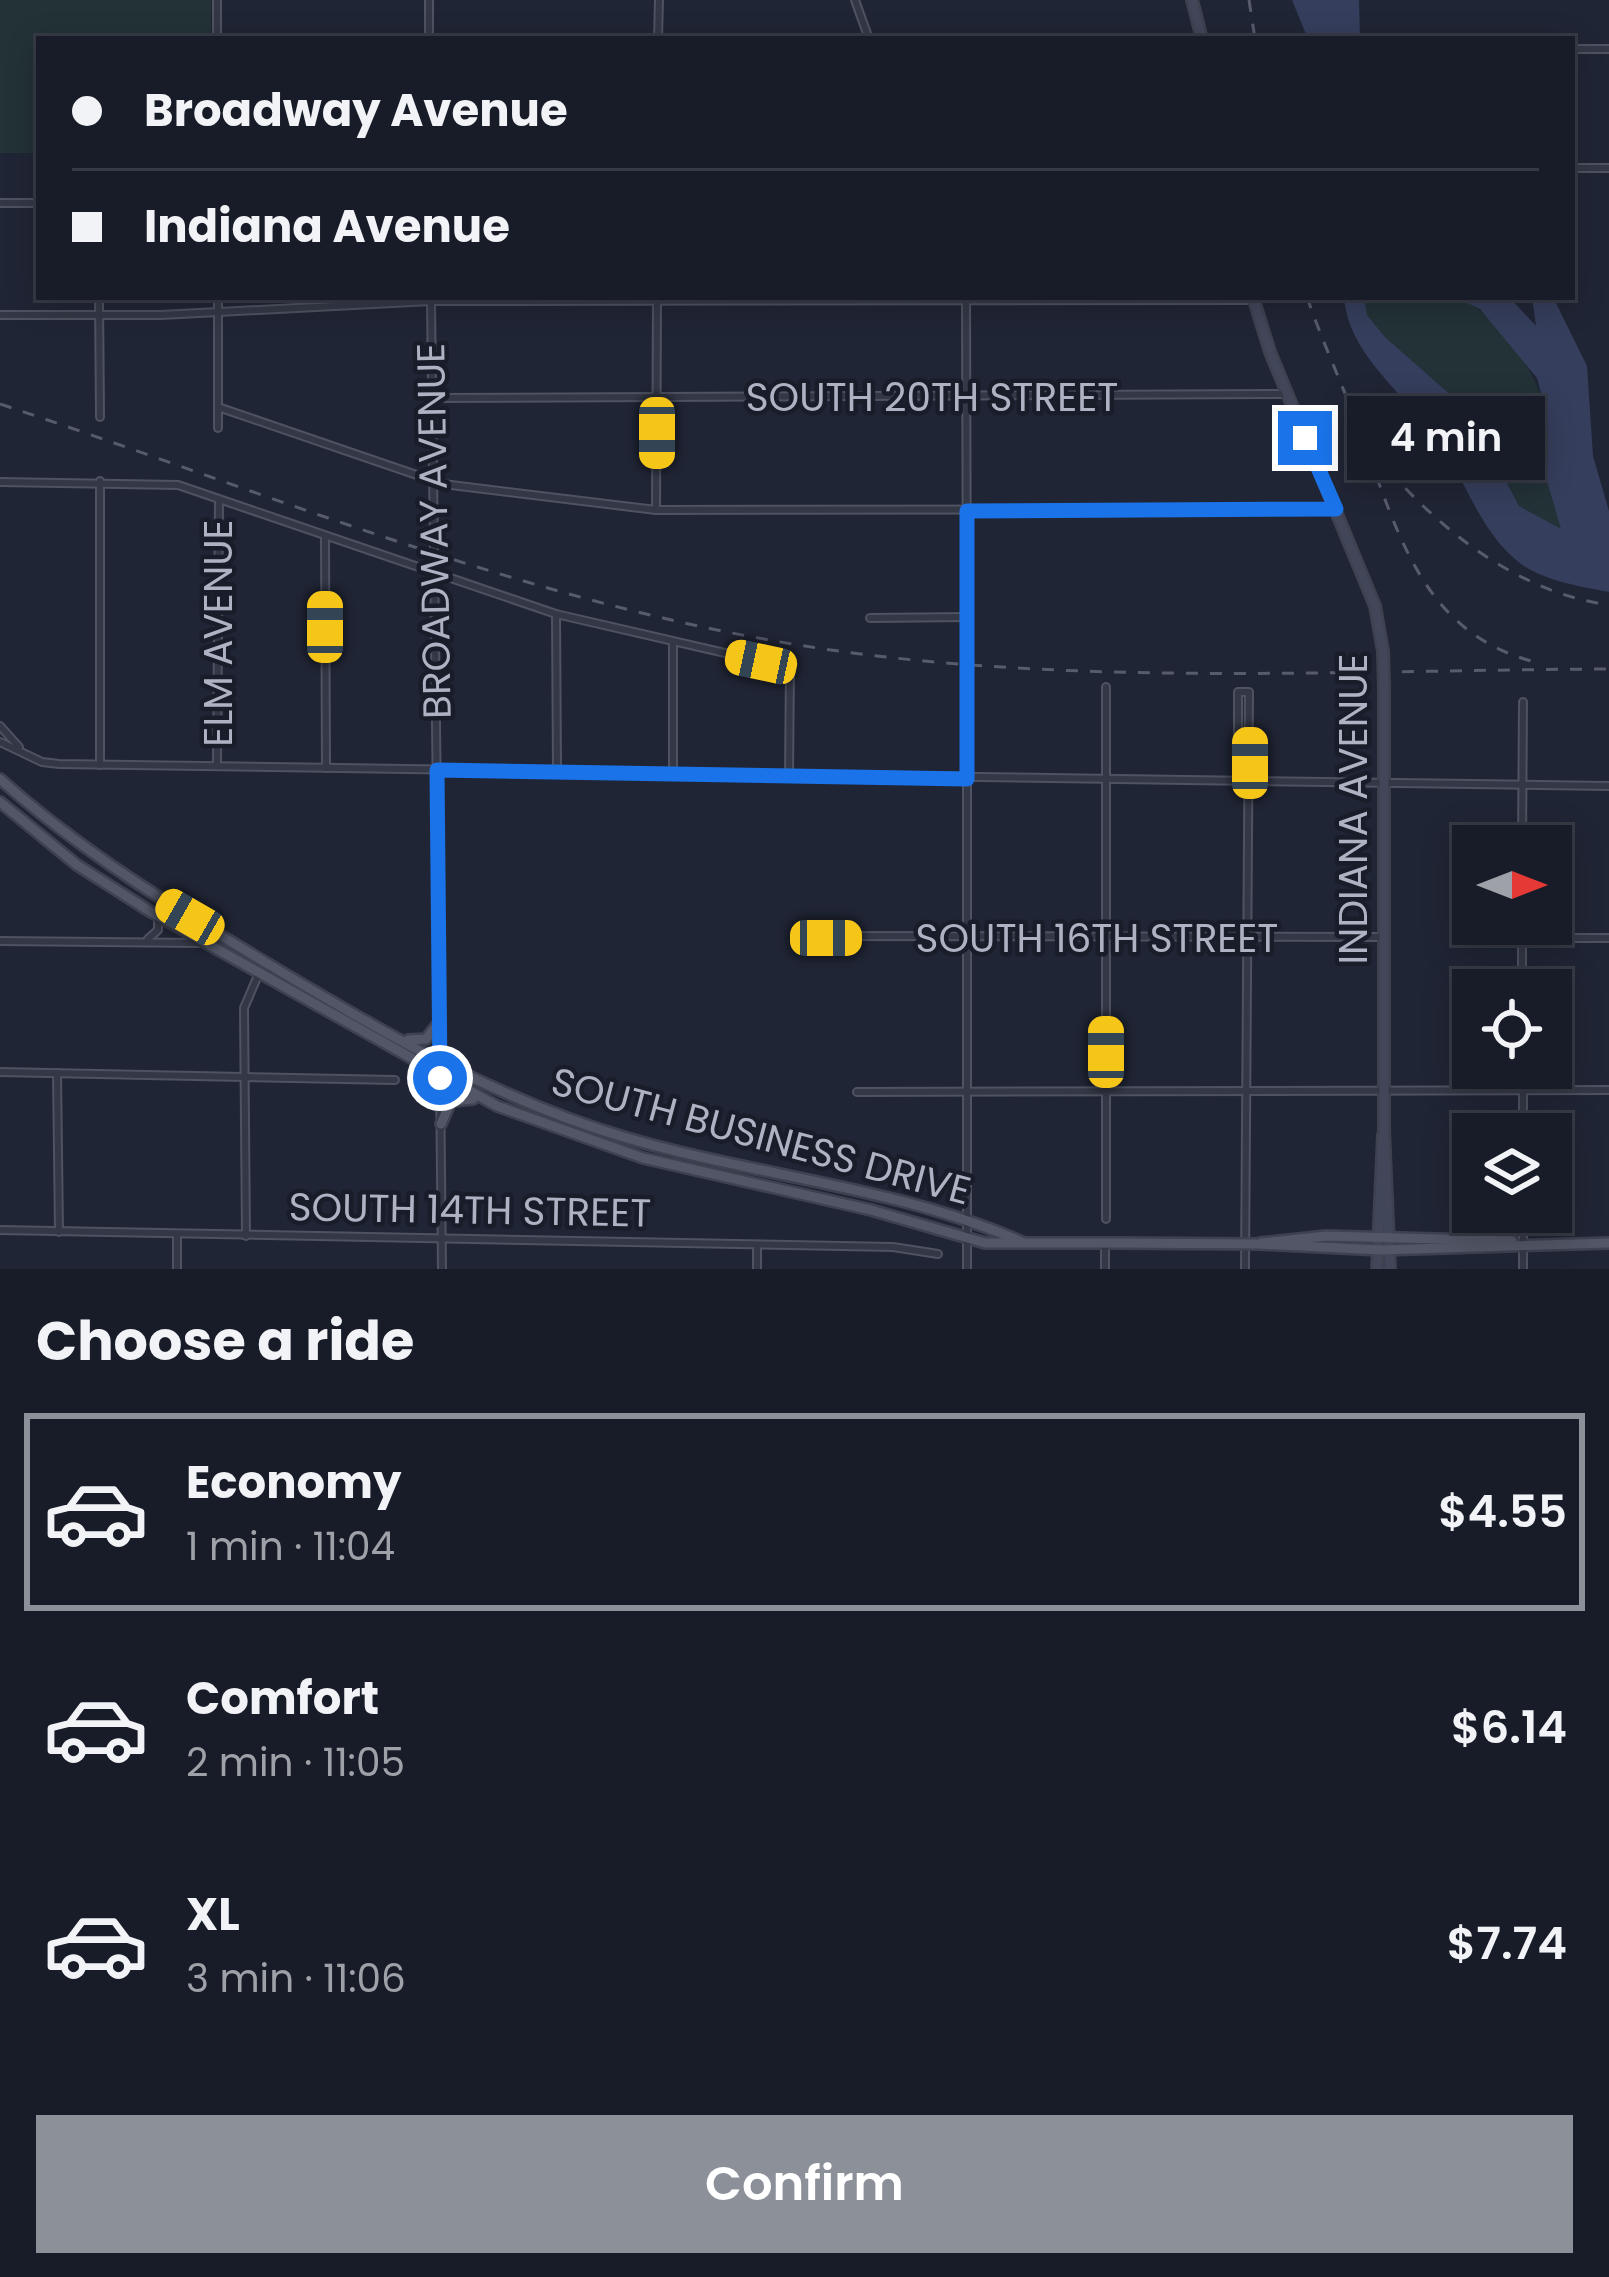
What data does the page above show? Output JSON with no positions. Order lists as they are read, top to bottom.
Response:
{
  "streets": {
    "main road": ["INDIANA AVENUE", "SOUTH BUSINESS DRIVE"],
    "street": [
      "SOUTH 20TH STREET",
      "BROADWAY AVENUE",
      "ELM AVENUE",
      "SOUTH 16TH STREET",
      "SOUTH 14TH STREET"
    ]
  },
  "crossings": [
    ["SOUTH 20TH STREET", "BROADWAY AVENUE"],
    ["SOUTH 20TH STREET", "INDIANA AVENUE"],
    ["BROADWAY AVENUE", "SOUTH BUSINESS DRIVE"],
    ["BROADWAY AVENUE", "SOUTH 14TH STREET"],
    ["INDIANA AVENUE", "SOUTH 16TH STREET"]
  ],
  "north": "right",
  "page": {
    "banner": ["Broadway Avenue", "Indiana Avenue"],
    "bubble": "4 min",
    "heading": "Choose a ride",
    "list": [
      {
        "name": "Economy",
        "note": "1 min · 11:04",
        "value": "$4.55"
      },
      {
        "name": "Comfort",
        "note": "2 min · 11:05",
        "value": "$6.14"
      },
      {
        "name": "XL",
        "note": "3 min · 11:06",
        "value": "$7.74"
      }
    ],
    "buttons": "Confirm"
  }
}
